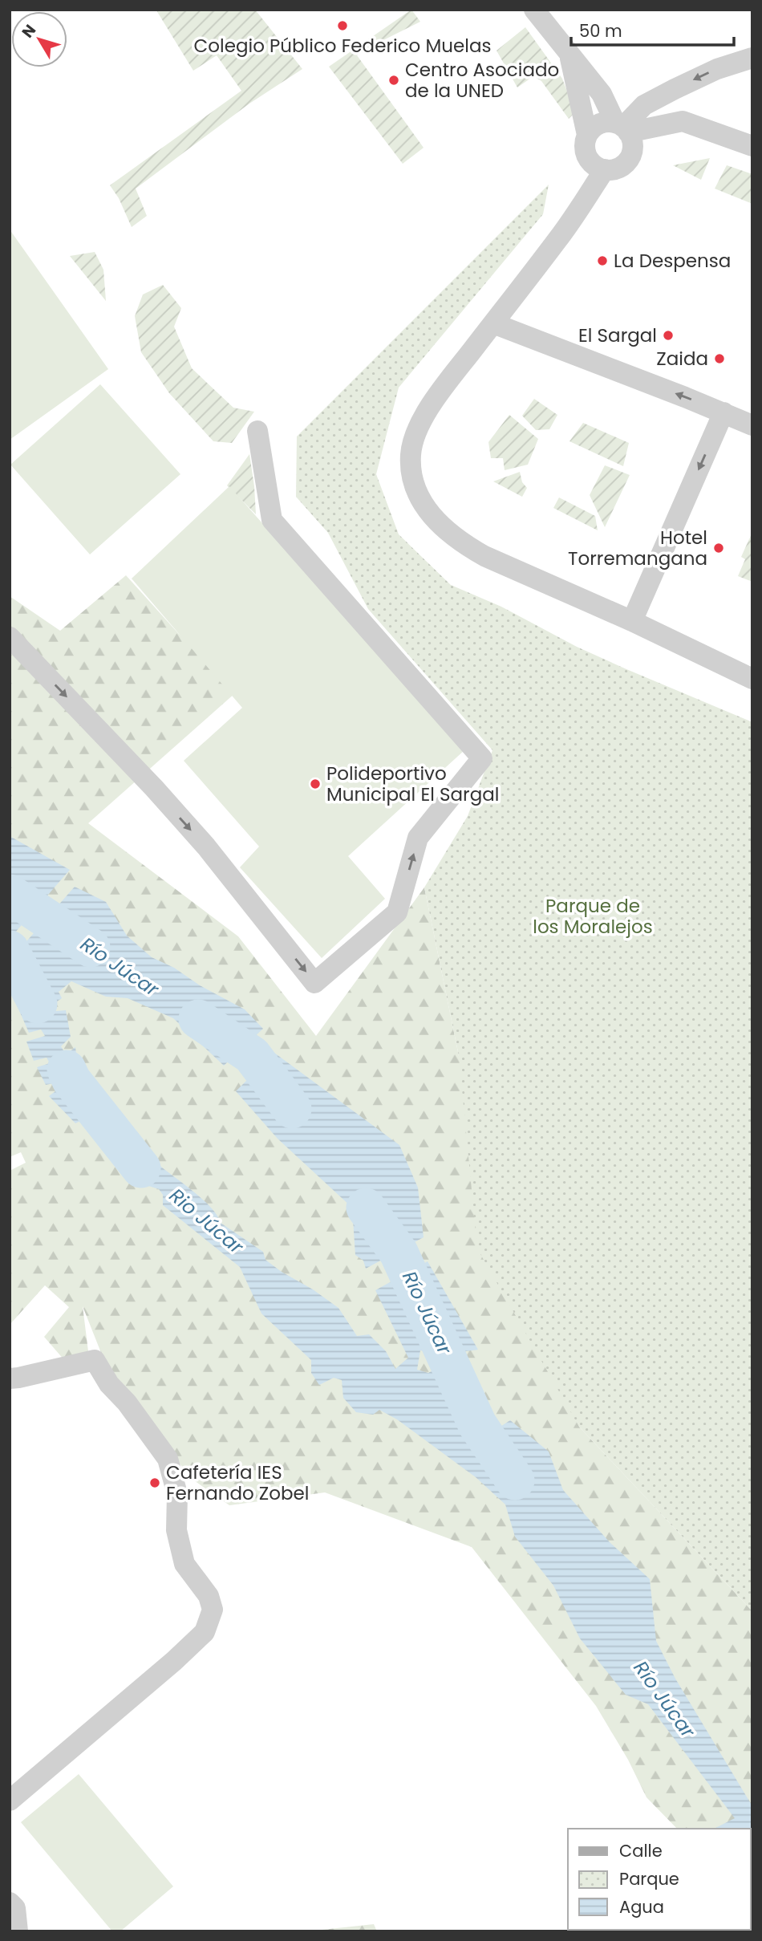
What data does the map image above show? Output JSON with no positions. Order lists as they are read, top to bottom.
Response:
{
  "water": ["Río Júcar", "Rio Júcar"],
  "parks": ["Parque de los Moralejos"],
  "places": [
    "Colegio Público Federico Muelas",
    "Centro Asociado de la UNED",
    "La Despensa",
    "El Sargal",
    "Zaida",
    "Hotel Torremangana",
    "Polideportivo Municipal El Sargal",
    "Cafetería IES Fernando Zobel"
  ],
  "legend": ["Calle", "Parque", "Agua"],
  "scale_bar": "50 m",
  "north": "top left"
}
